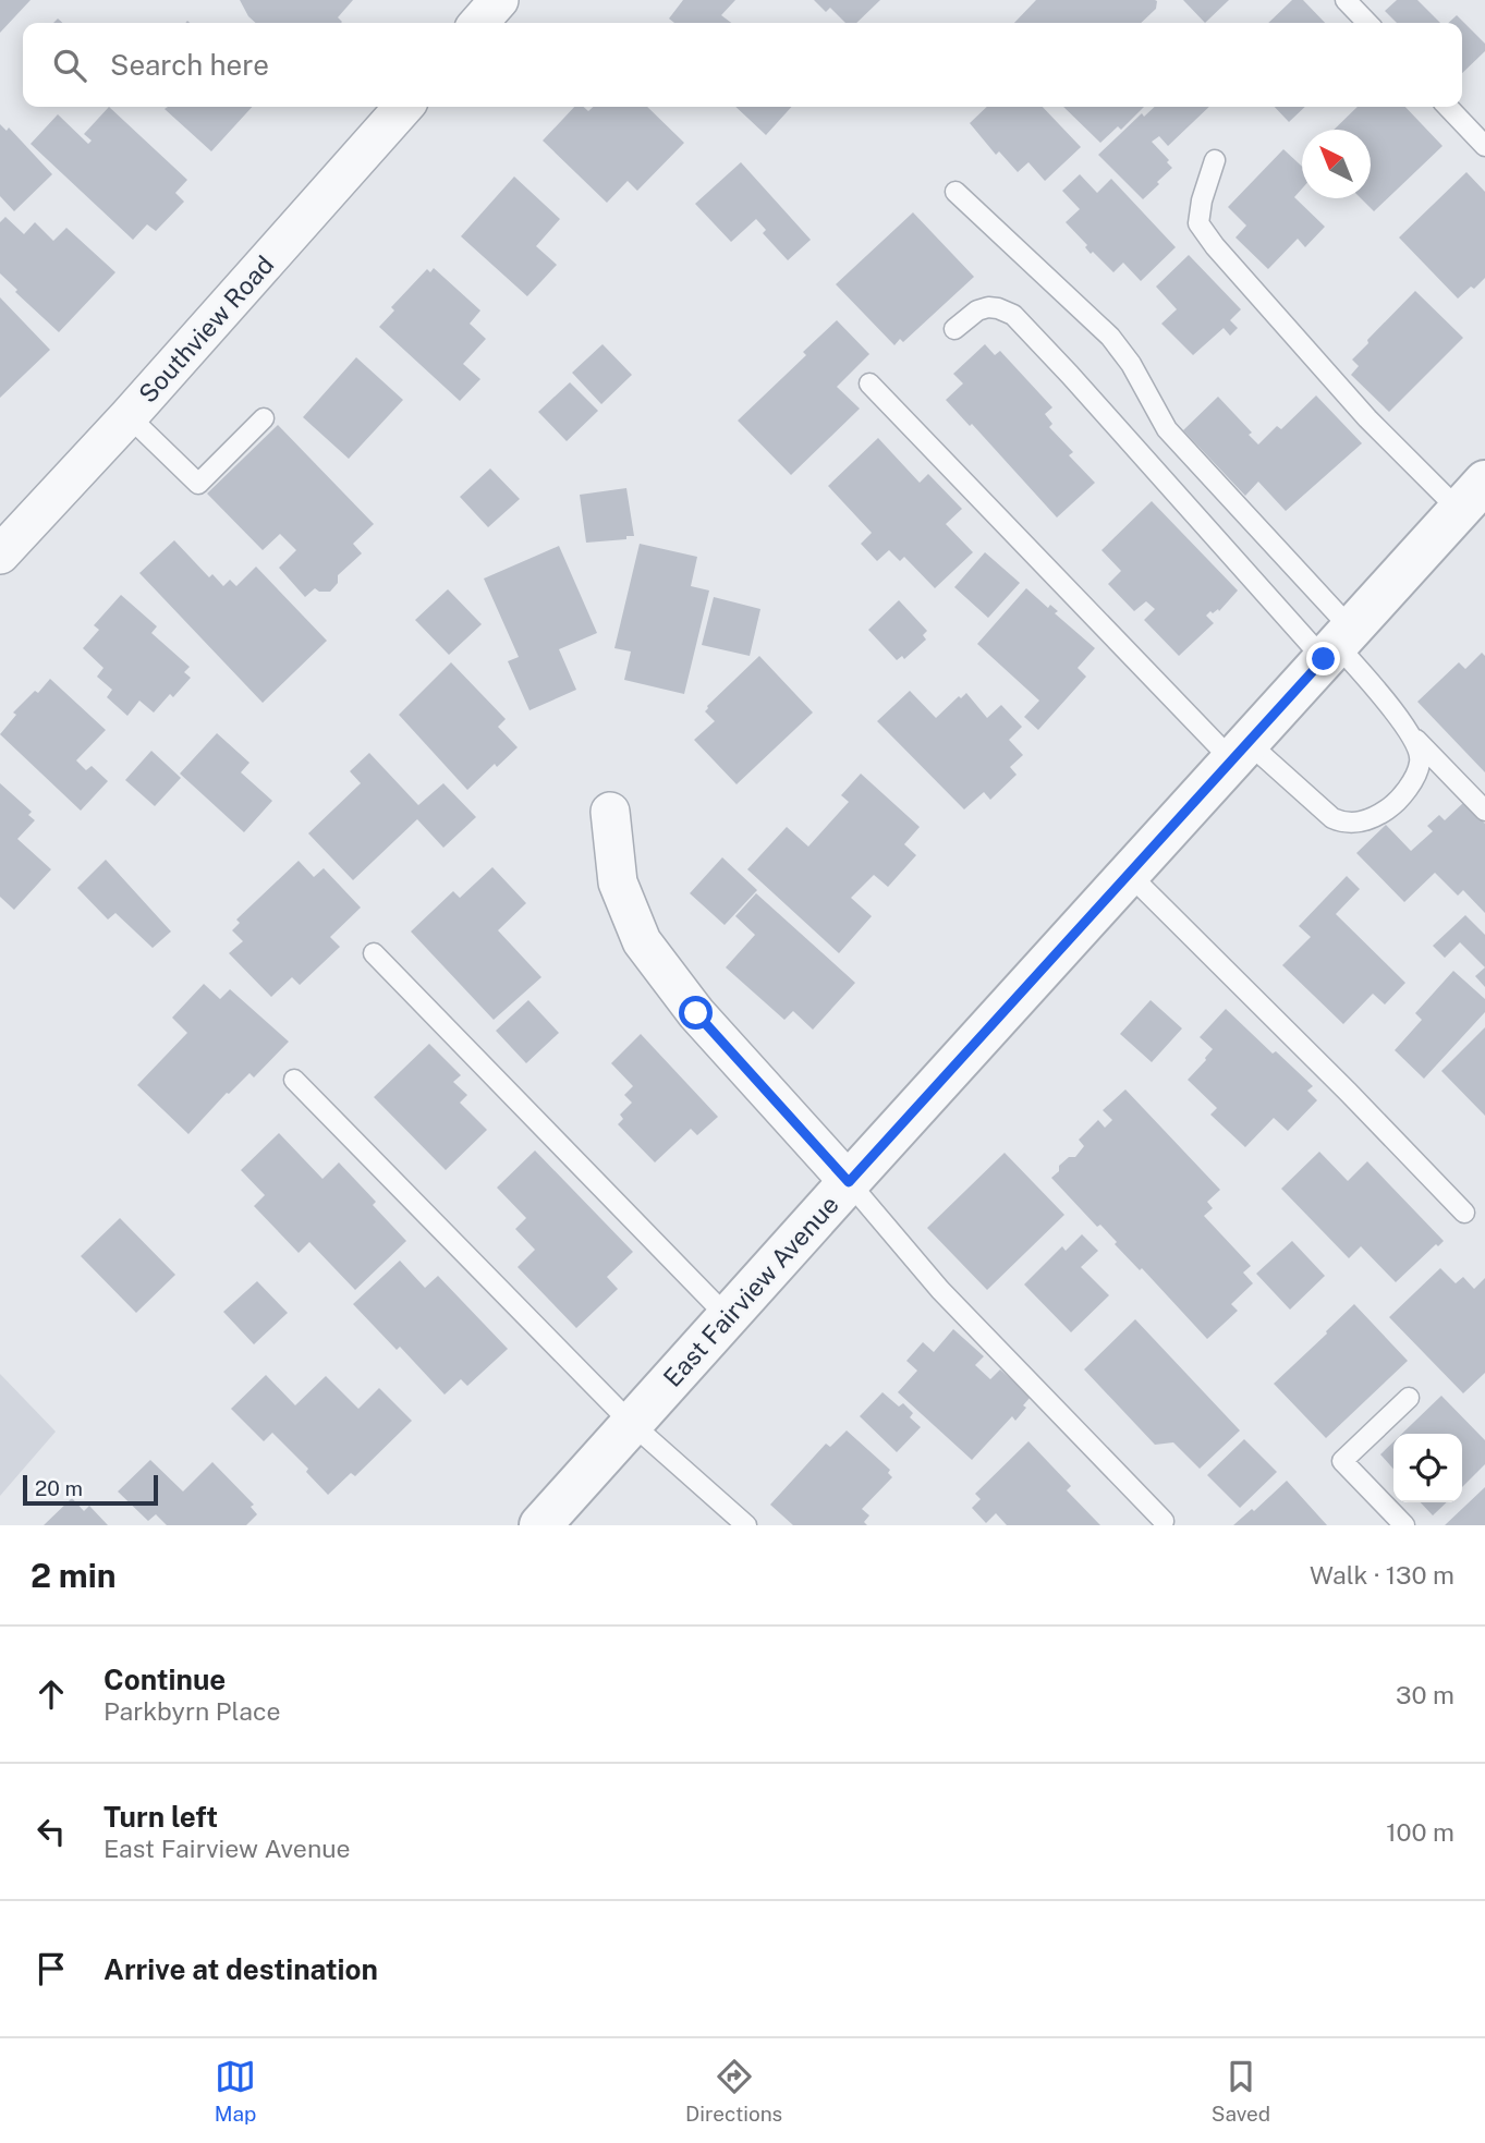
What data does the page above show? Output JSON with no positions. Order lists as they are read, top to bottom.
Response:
{
  "streets": {
    "street": ["Southview Road", "East Fairview Avenue"]
  },
  "scale_bar": "20 m",
  "north": "top left",
  "page": {
    "search": "Search here",
    "scale": "20 m",
    "heading": ["2 min", "Walk · 130 m"],
    "list": [
      ["Continue", "Parkbyrn Place", "30 m"],
      ["Turn left", "East Fairview Avenue", "100 m"],
      "Arrive at destination"
    ],
    "nav": ["Map", "Directions", "Saved"]
  }
}
